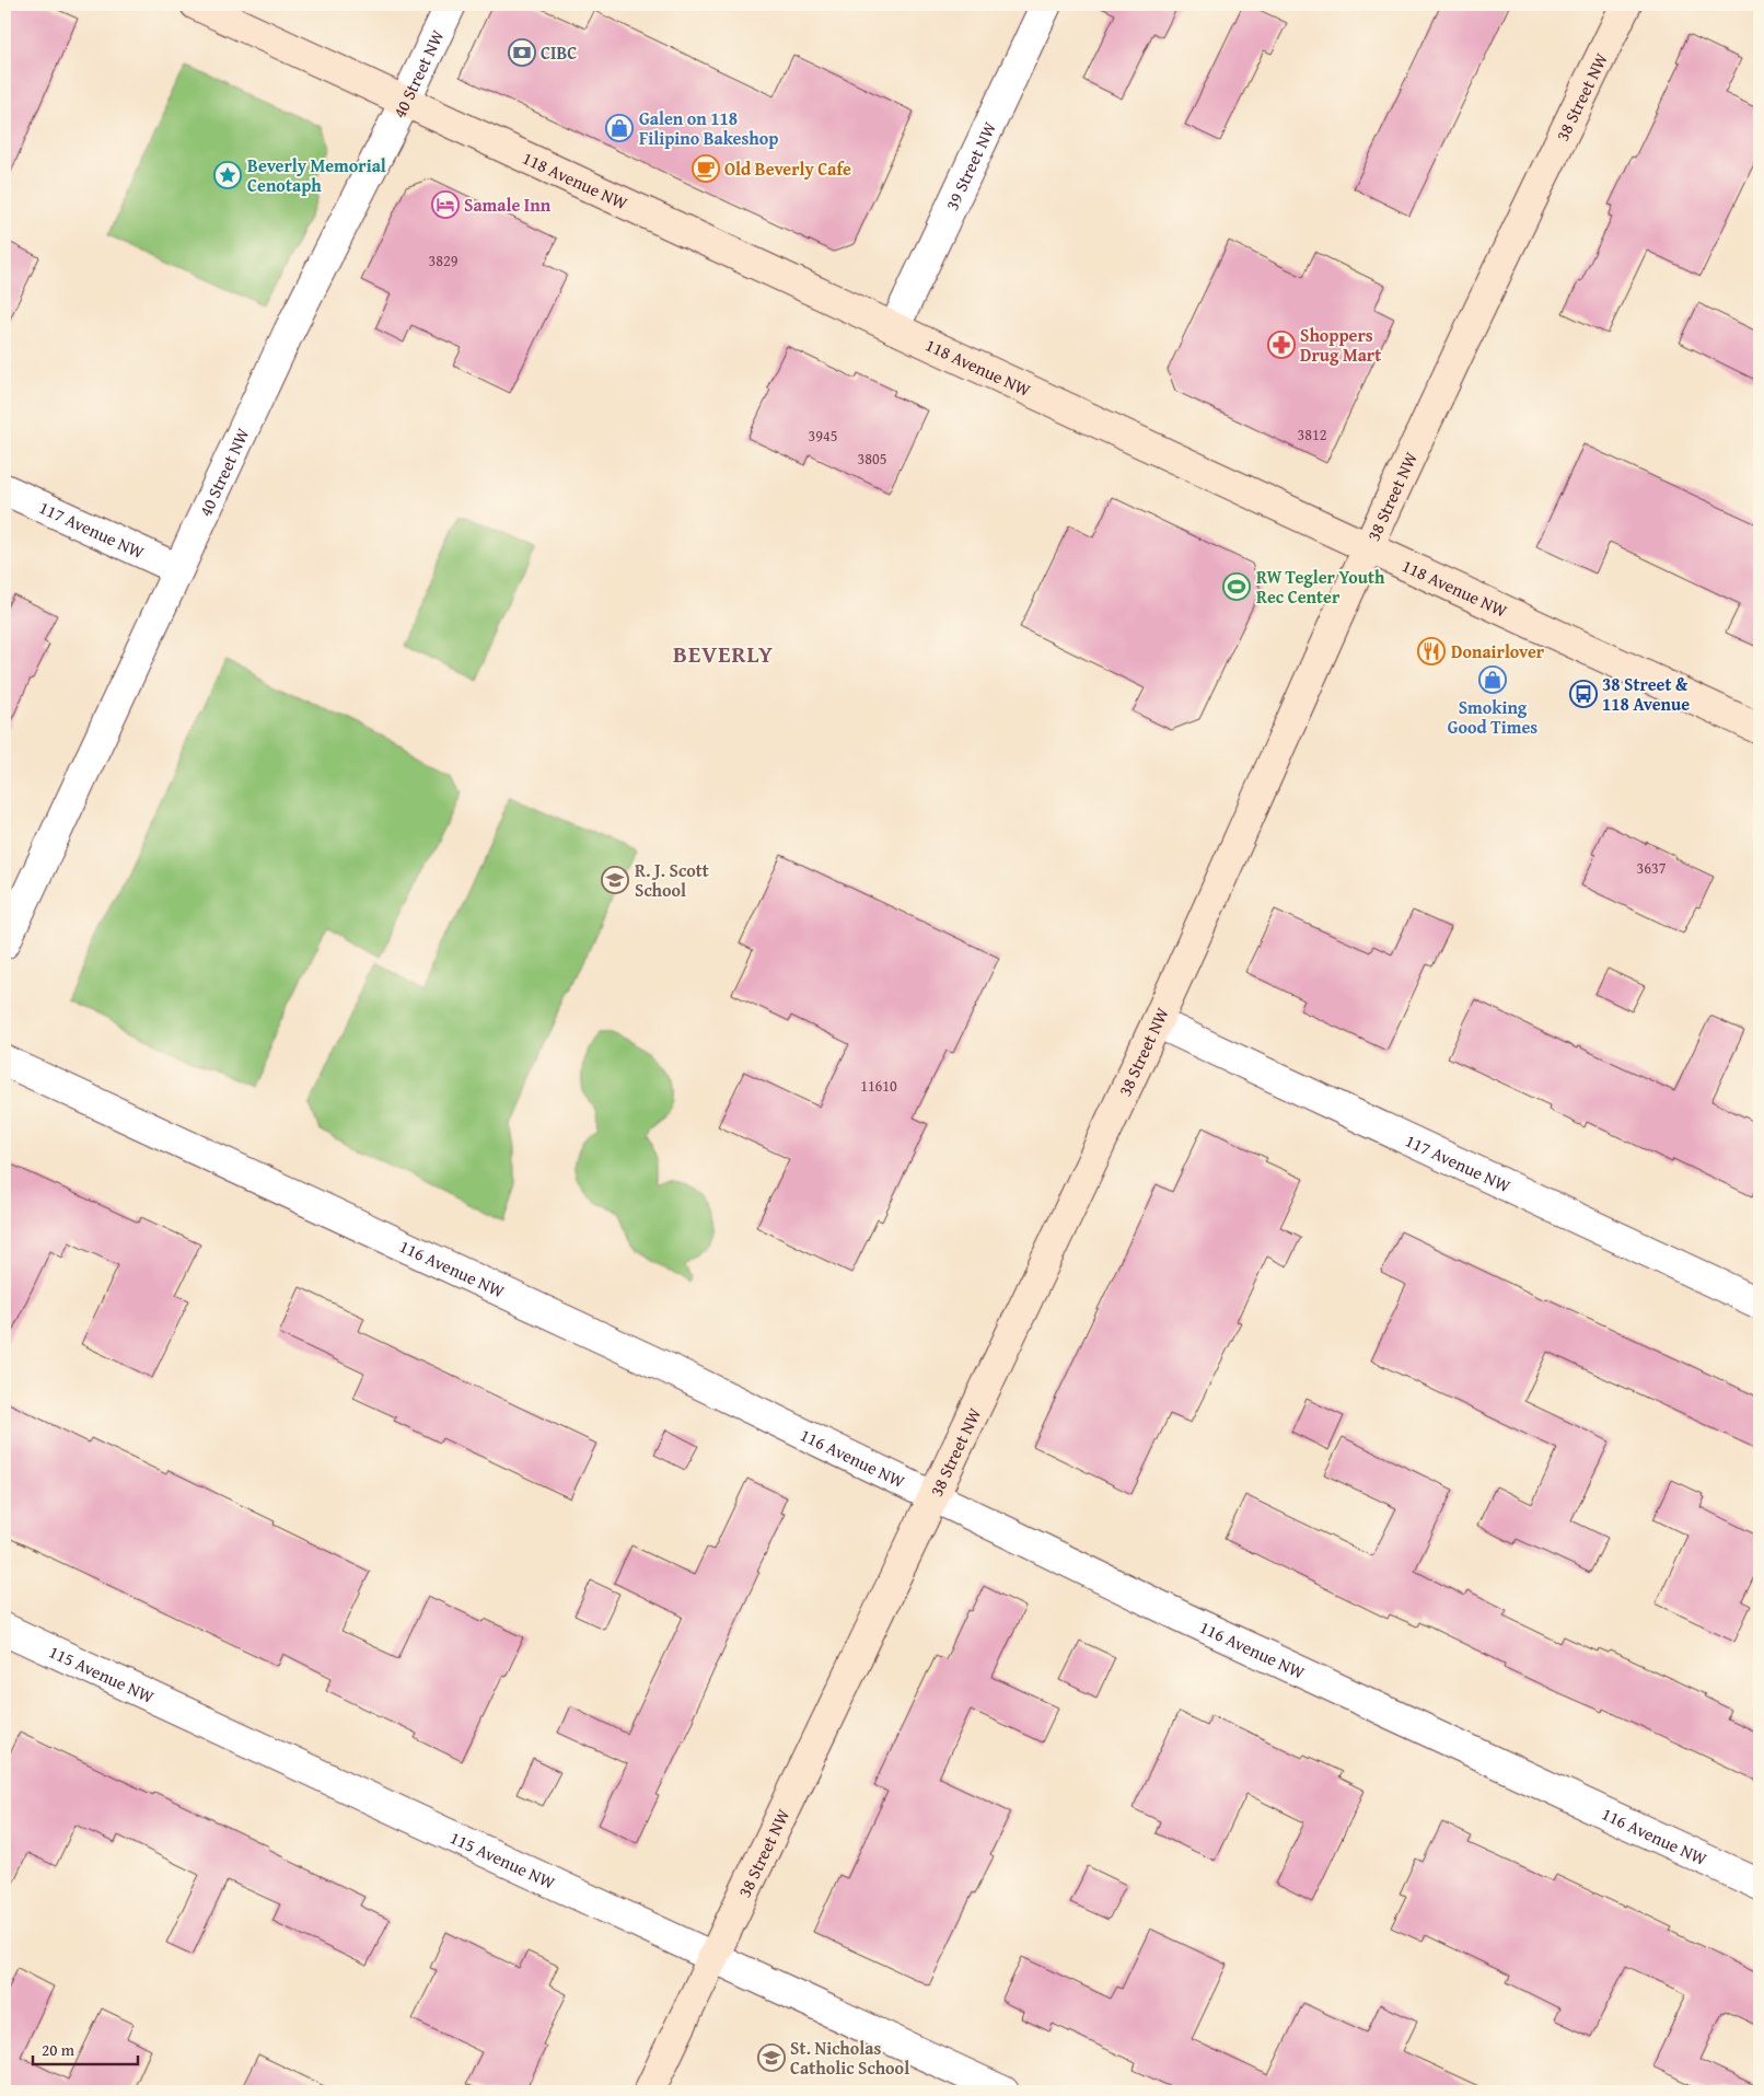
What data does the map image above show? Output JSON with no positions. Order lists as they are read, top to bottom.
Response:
{
  "streets": {
    "street": [
      "40 Street NW",
      "38 Street NW",
      "39 Street NW",
      "118 Avenue NW",
      "117 Avenue NW",
      "116 Avenue NW",
      "115 Avenue NW"
    ]
  },
  "crossings": [
    ["40 Street NW", "118 Avenue NW"],
    ["40 Street NW", "117 Avenue NW"],
    ["38 Street NW", "118 Avenue NW"],
    ["38 Street NW", "117 Avenue NW"],
    ["38 Street NW", "116 Avenue NW"],
    ["38 Street NW", "115 Avenue NW"],
    ["39 Street NW", "118 Avenue NW"]
  ],
  "districts": ["BEVERLY"],
  "places": {
    "bank": ["CIBC"],
    "shop": ["Galen on 118 Filipino Bakeshop", "Smoking Good Times"],
    "cafe": ["Old Beverly Cafe"],
    "place": ["Beverly Memorial Cenotaph"],
    "hotel": ["Samale Inn"],
    "pharmacy": ["Shoppers Drug Mart"],
    "sports": ["RW Tegler Youth Rec Center"],
    "restaurant": ["Donairlover"],
    "bus stop": ["38 Street & 118 Avenue"],
    "school or university": ["R. J. Scott School", "St. Nicholas Catholic School"]
  },
  "house_numbers": [
    "3829",
    "3812",
    "3945",
    "3805",
    "3637",
    "11610"
  ],
  "scale_bar": "20 m"
}
